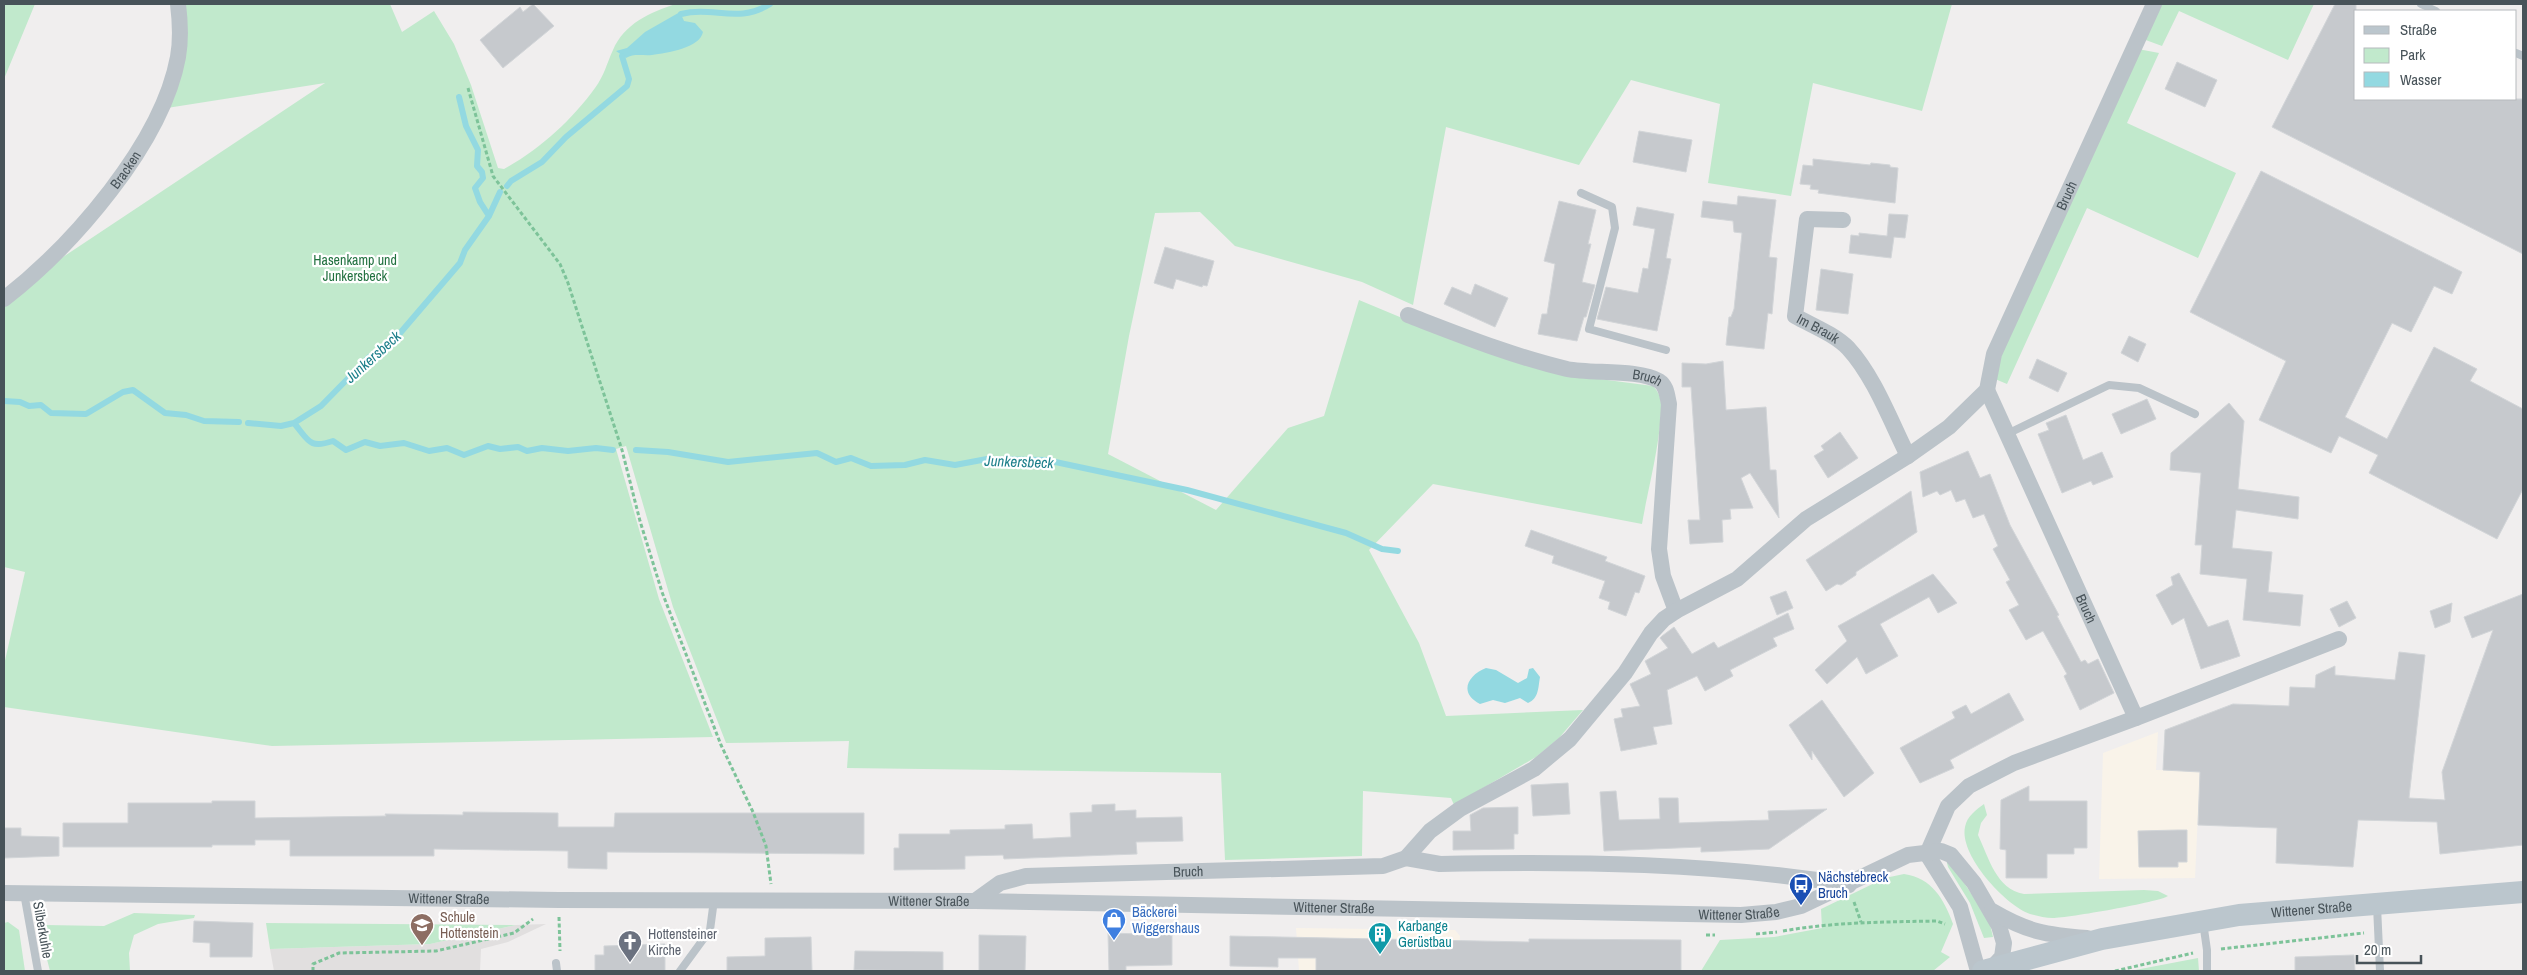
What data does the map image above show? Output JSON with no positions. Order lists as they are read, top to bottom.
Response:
{
  "streets": {
    "main road": ["Wittener Straße"],
    "street": ["Bracken", "Bruch", "Im Brauk"],
    "lane": ["Silberkuhle"]
  },
  "crossings": [
    ["Bruch", "Im Brauk"],
    ["Bruch", "Wittener Straße"],
    ["Wittener Straße", "Silberkuhle"]
  ],
  "water": ["Junkersbeck"],
  "parks": ["Hasenkamp und Junkersbeck"],
  "places": {
    "bus stop": ["Nächstebreck Bruch"],
    "shop": ["Bäckerei Wiggershaus"],
    "school or university": ["Schule Hottenstein"],
    "building": ["Karbange Gerüstbau"],
    "church": ["Hottensteiner Kirche"]
  },
  "legend": ["Straße", "Park", "Wasser"],
  "scale_bar": "20 m"
}
